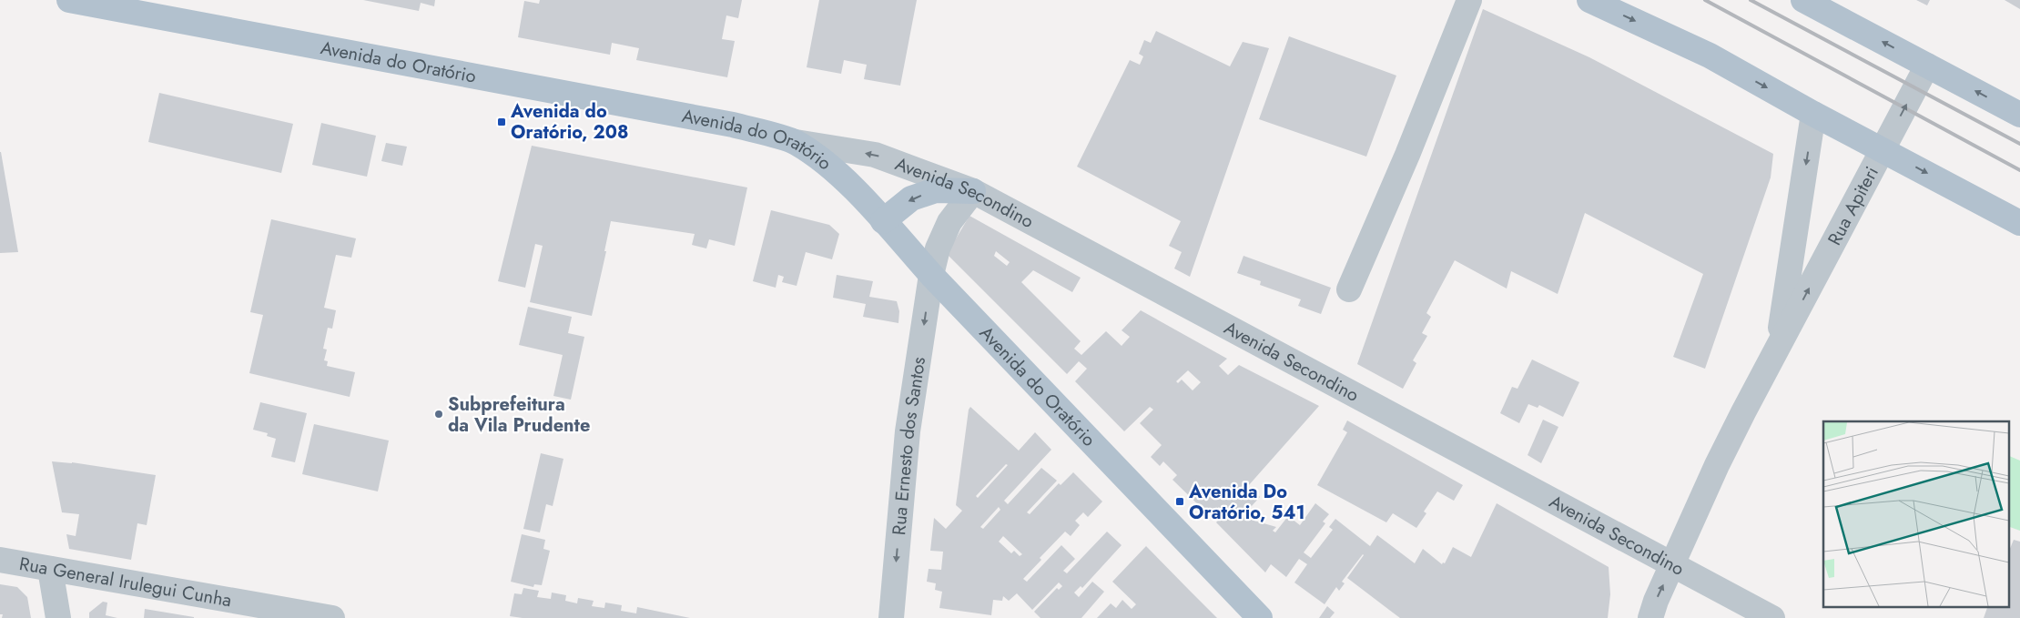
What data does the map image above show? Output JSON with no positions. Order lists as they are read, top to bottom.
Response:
{
  "streets": {
    "main road": ["Avenida do Oratório"],
    "street": [
      "Avenida Secondino",
      "Rua Apiteri",
      "Rua Ernesto dos Santos",
      "Rua General Irulegui Cunha"
    ]
  },
  "crossings": [
    ["Avenida do Oratório", "Avenida Secondino"],
    ["Avenida do Oratório", "Rua Ernesto dos Santos"],
    ["Avenida Secondino", "Rua Apiteri"],
    ["Avenida Secondino", "Rua Ernesto dos Santos"]
  ],
  "one_way": ["Rua Ernesto dos Santos"],
  "places": {
    "transit": ["Avenida do Oratório, 208", "Avenida Do Oratório, 541"],
    "other": ["Subprefeitura da Vila Prudente"]
  }
}
